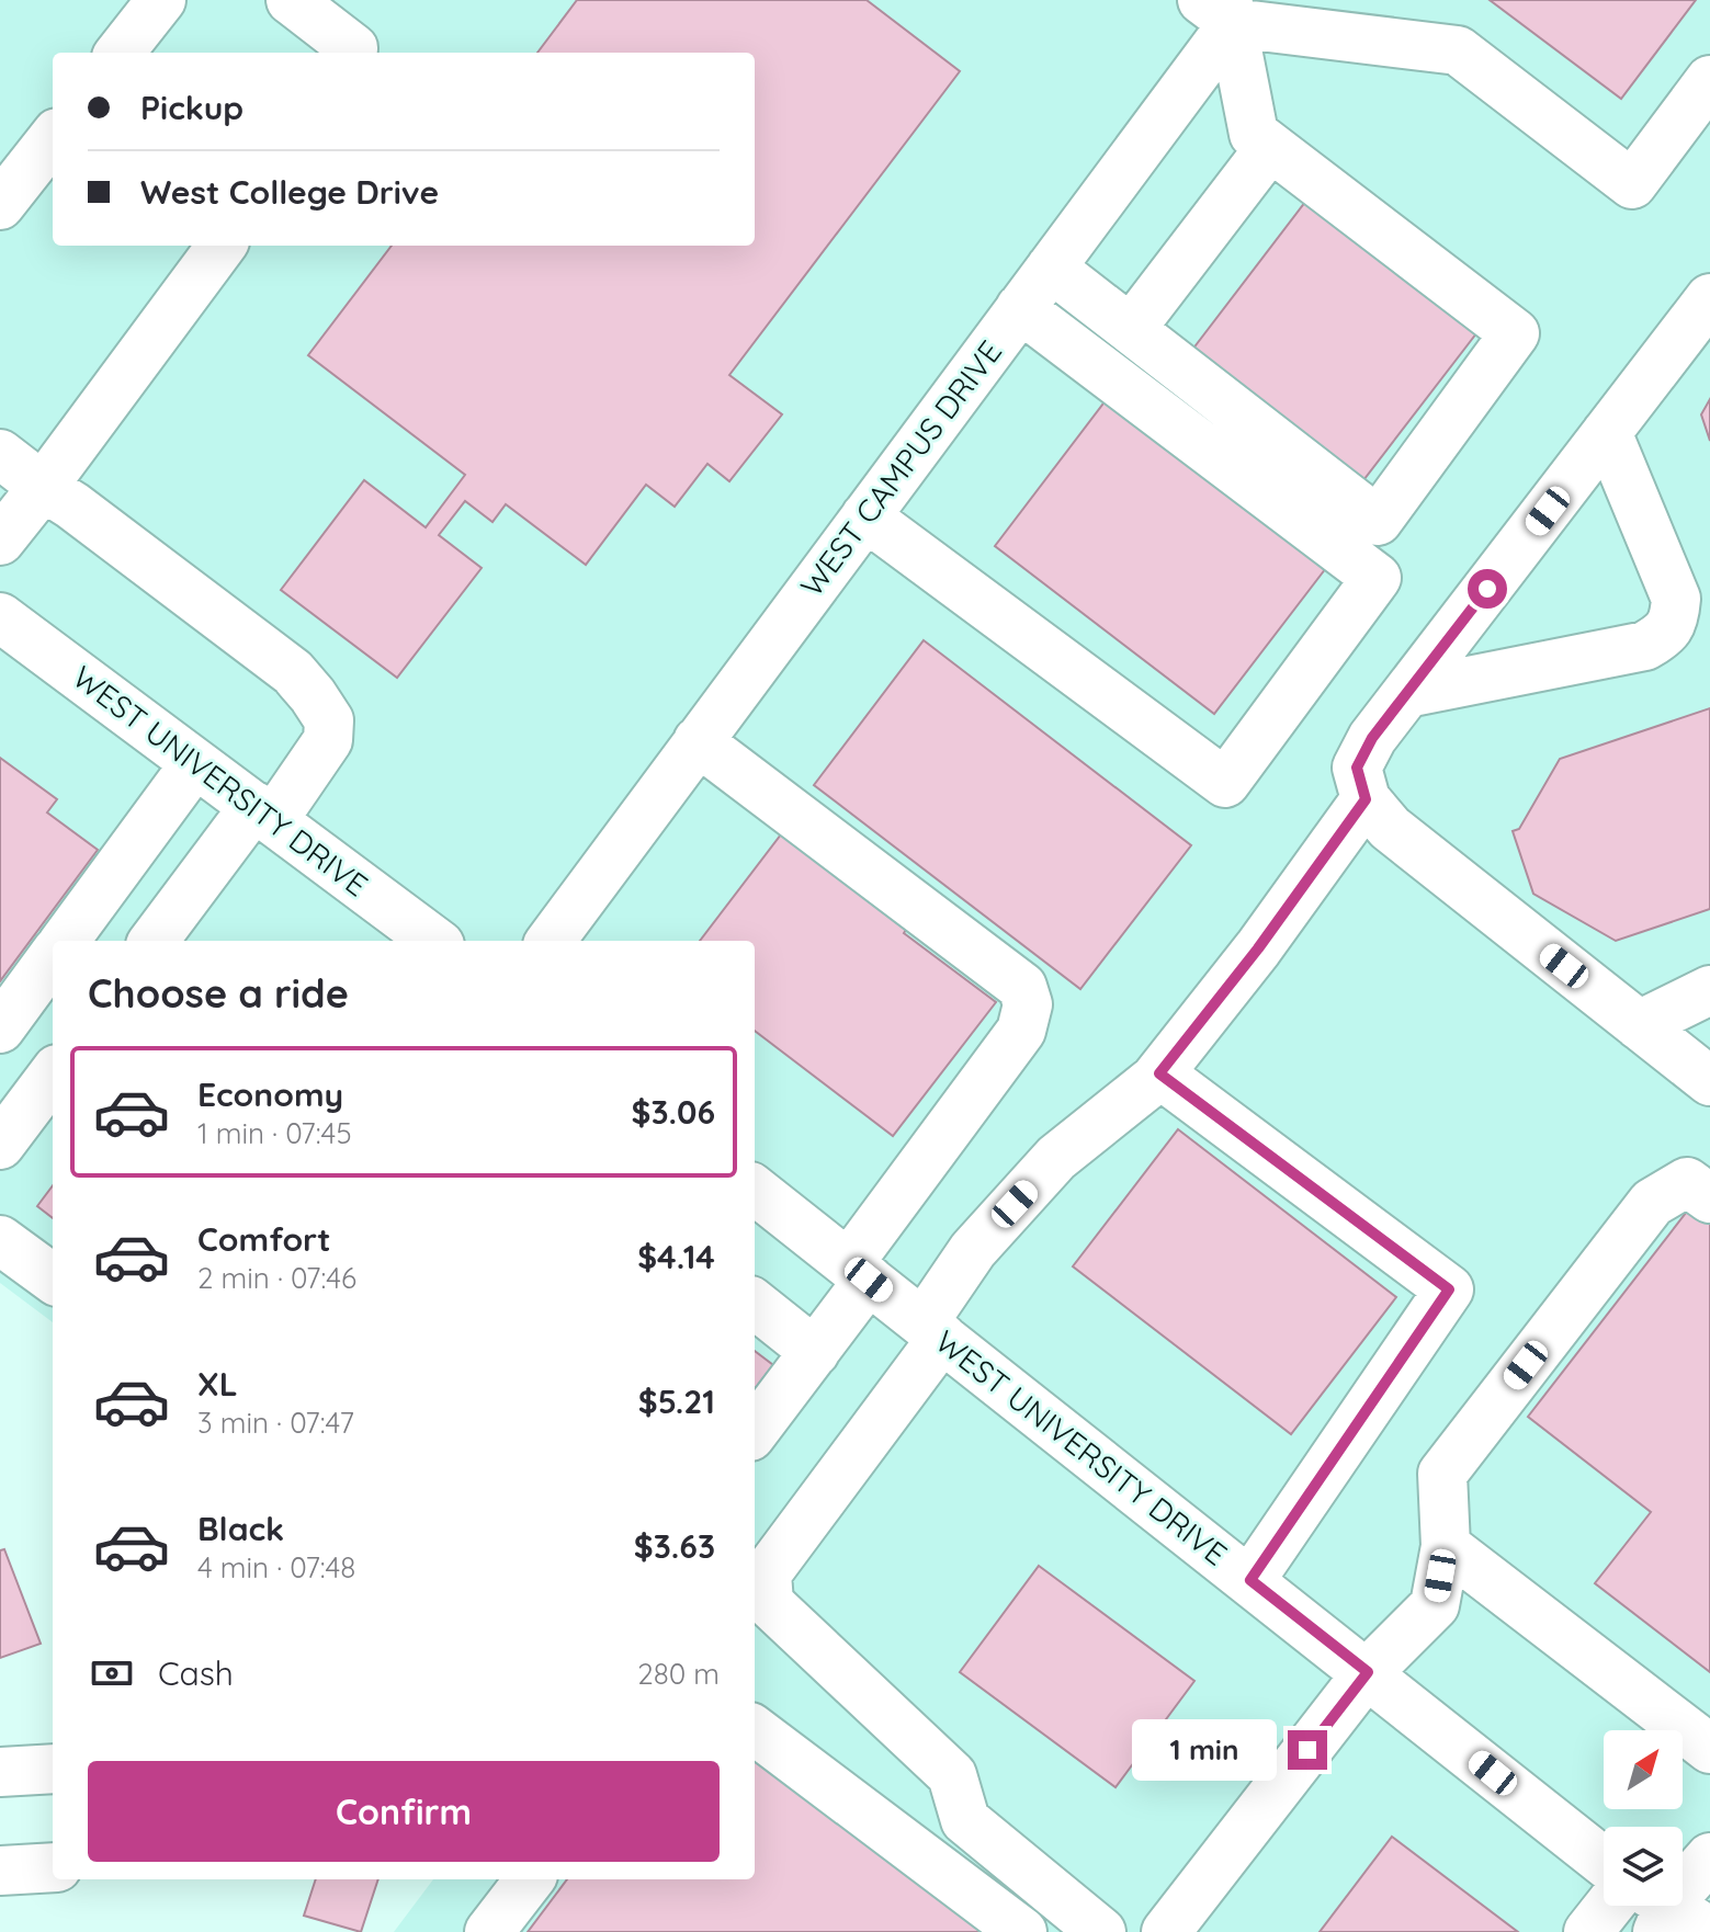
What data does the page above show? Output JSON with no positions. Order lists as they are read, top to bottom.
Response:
{
  "streets": {
    "street": ["WEST CAMPUS DRIVE", "WEST UNIVERSITY DRIVE"]
  },
  "north": "top right",
  "page": {
    "banner": ["Pickup", "West College Drive"],
    "heading": "Choose a ride",
    "list": [
      {
        "name": "Economy",
        "note": "1 min · 07:45",
        "value": "$3.06"
      },
      {
        "name": "Comfort",
        "note": "2 min · 07:46",
        "value": "$4.14"
      },
      {
        "name": "XL",
        "note": "3 min · 07:47",
        "value": "$5.21"
      },
      {
        "name": "Black",
        "note": "4 min · 07:48",
        "value": "$3.63"
      }
    ],
    "pay": ["Cash", "280 m"],
    "bubble": "1 min",
    "buttons": "Confirm"
  }
}
